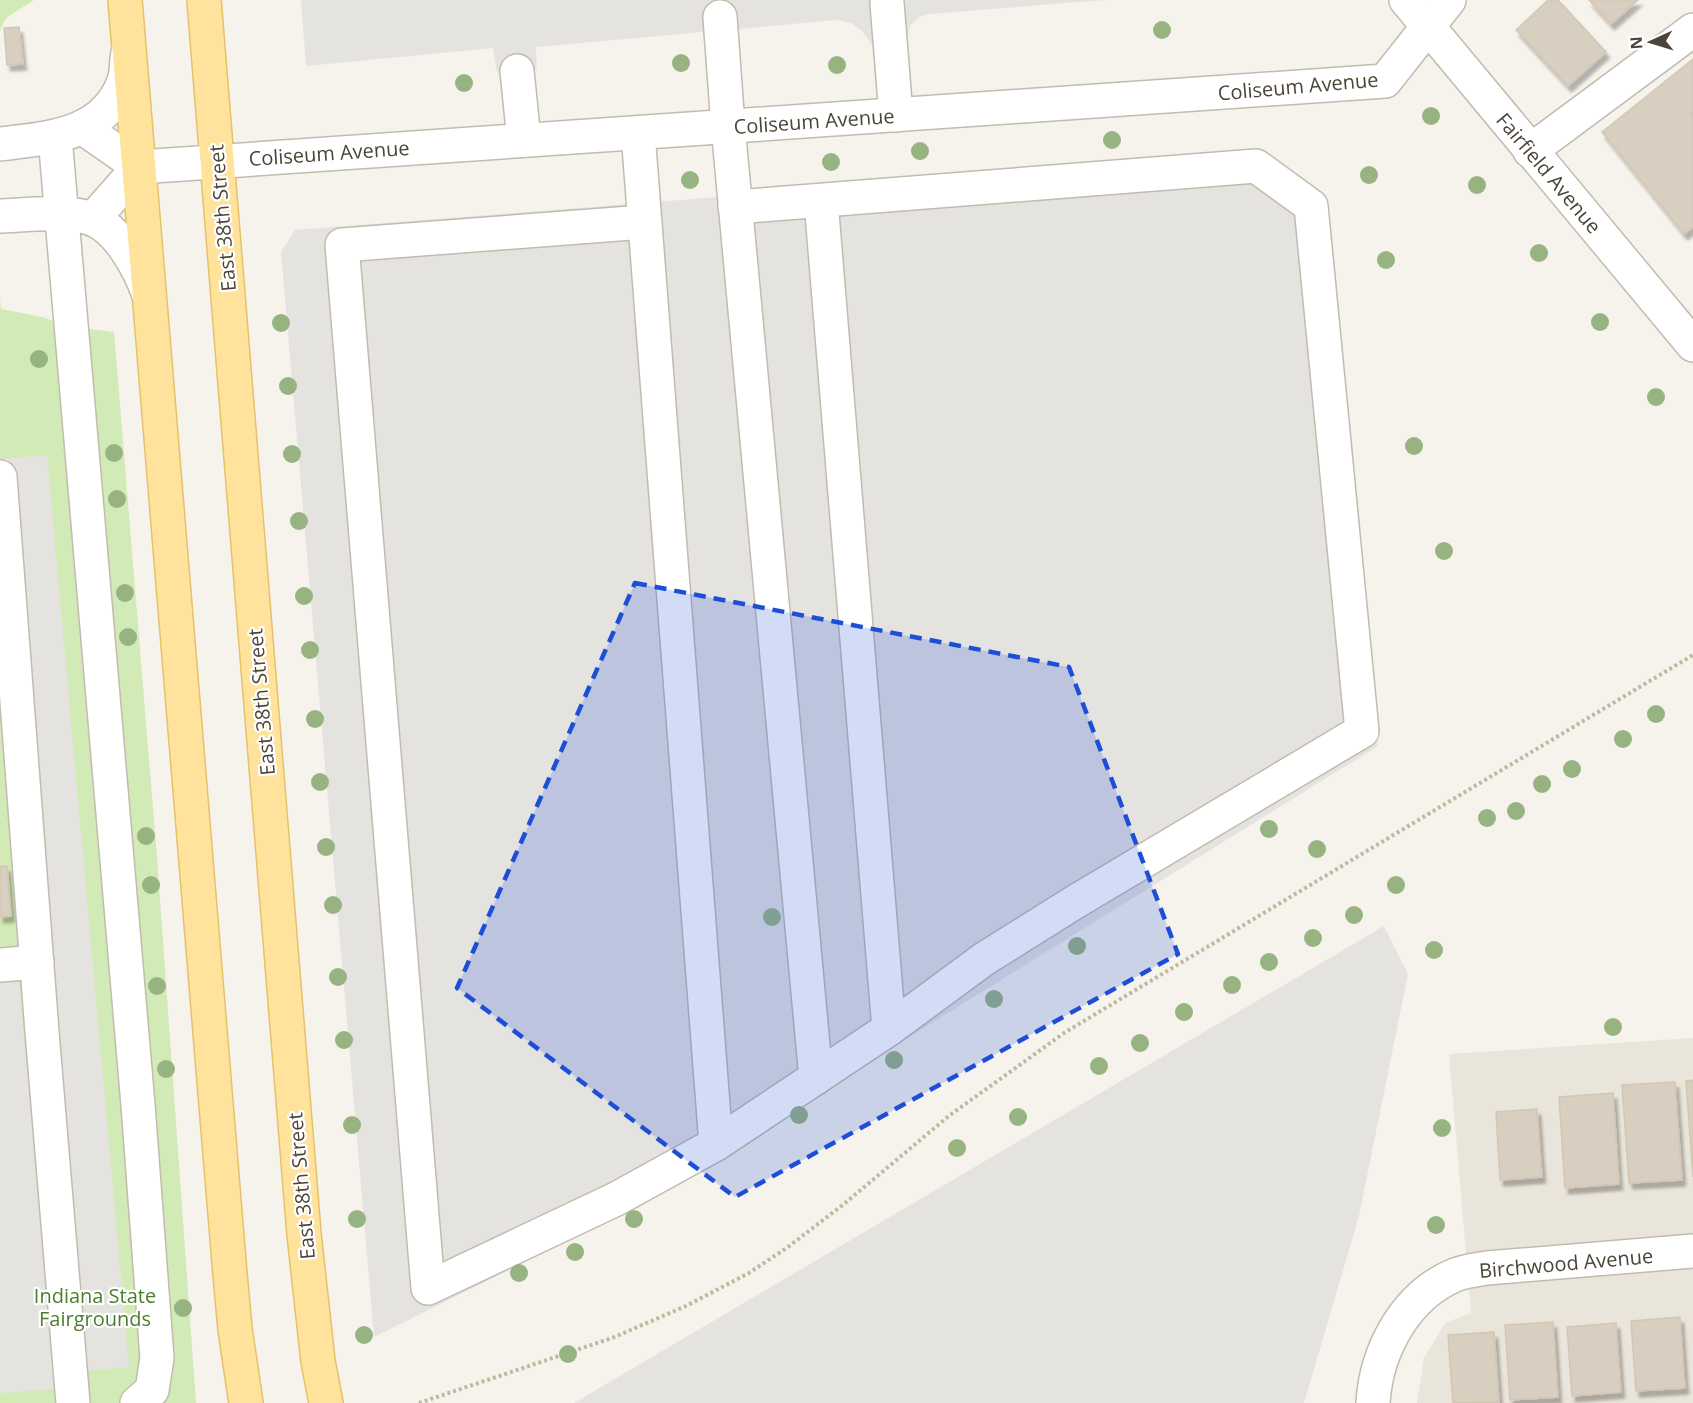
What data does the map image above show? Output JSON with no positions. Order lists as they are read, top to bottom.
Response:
{
  "streets": {
    "main road": ["East 38th Street"],
    "street": ["Coliseum Avenue", "Fairfield Avenue", "Birchwood Avenue"]
  },
  "crossings": [
    ["Coliseum Avenue", "Fairfield Avenue"],
    ["Coliseum Avenue", "East 38th Street"]
  ],
  "parks": ["Indiana State Fairgrounds"],
  "north": "left"
}
